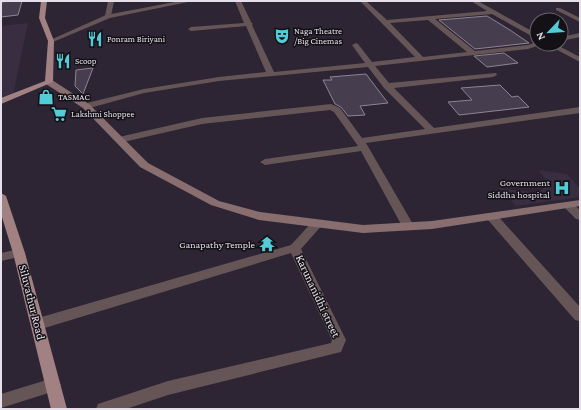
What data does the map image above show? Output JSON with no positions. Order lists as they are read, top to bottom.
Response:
{
  "streets": {
    "main road": ["Siluvathur Road"],
    "street": ["Karunanidhi street"]
  },
  "crossings": [
    ["Karunanidhi street", "Siluvathur Road"]
  ],
  "places": {
    "theatre": ["Naga Theatre /Big Cinemas"],
    "restaurant": ["Ponram Biriyani", "Scoop"],
    "shop": ["TASMAC"],
    "supermarket": ["Lakshmi Shoppee"],
    "hospital": ["Government Siddha hospital"],
    "temple": ["Ganapathy Temple"]
  },
  "north": "bottom left"
}
